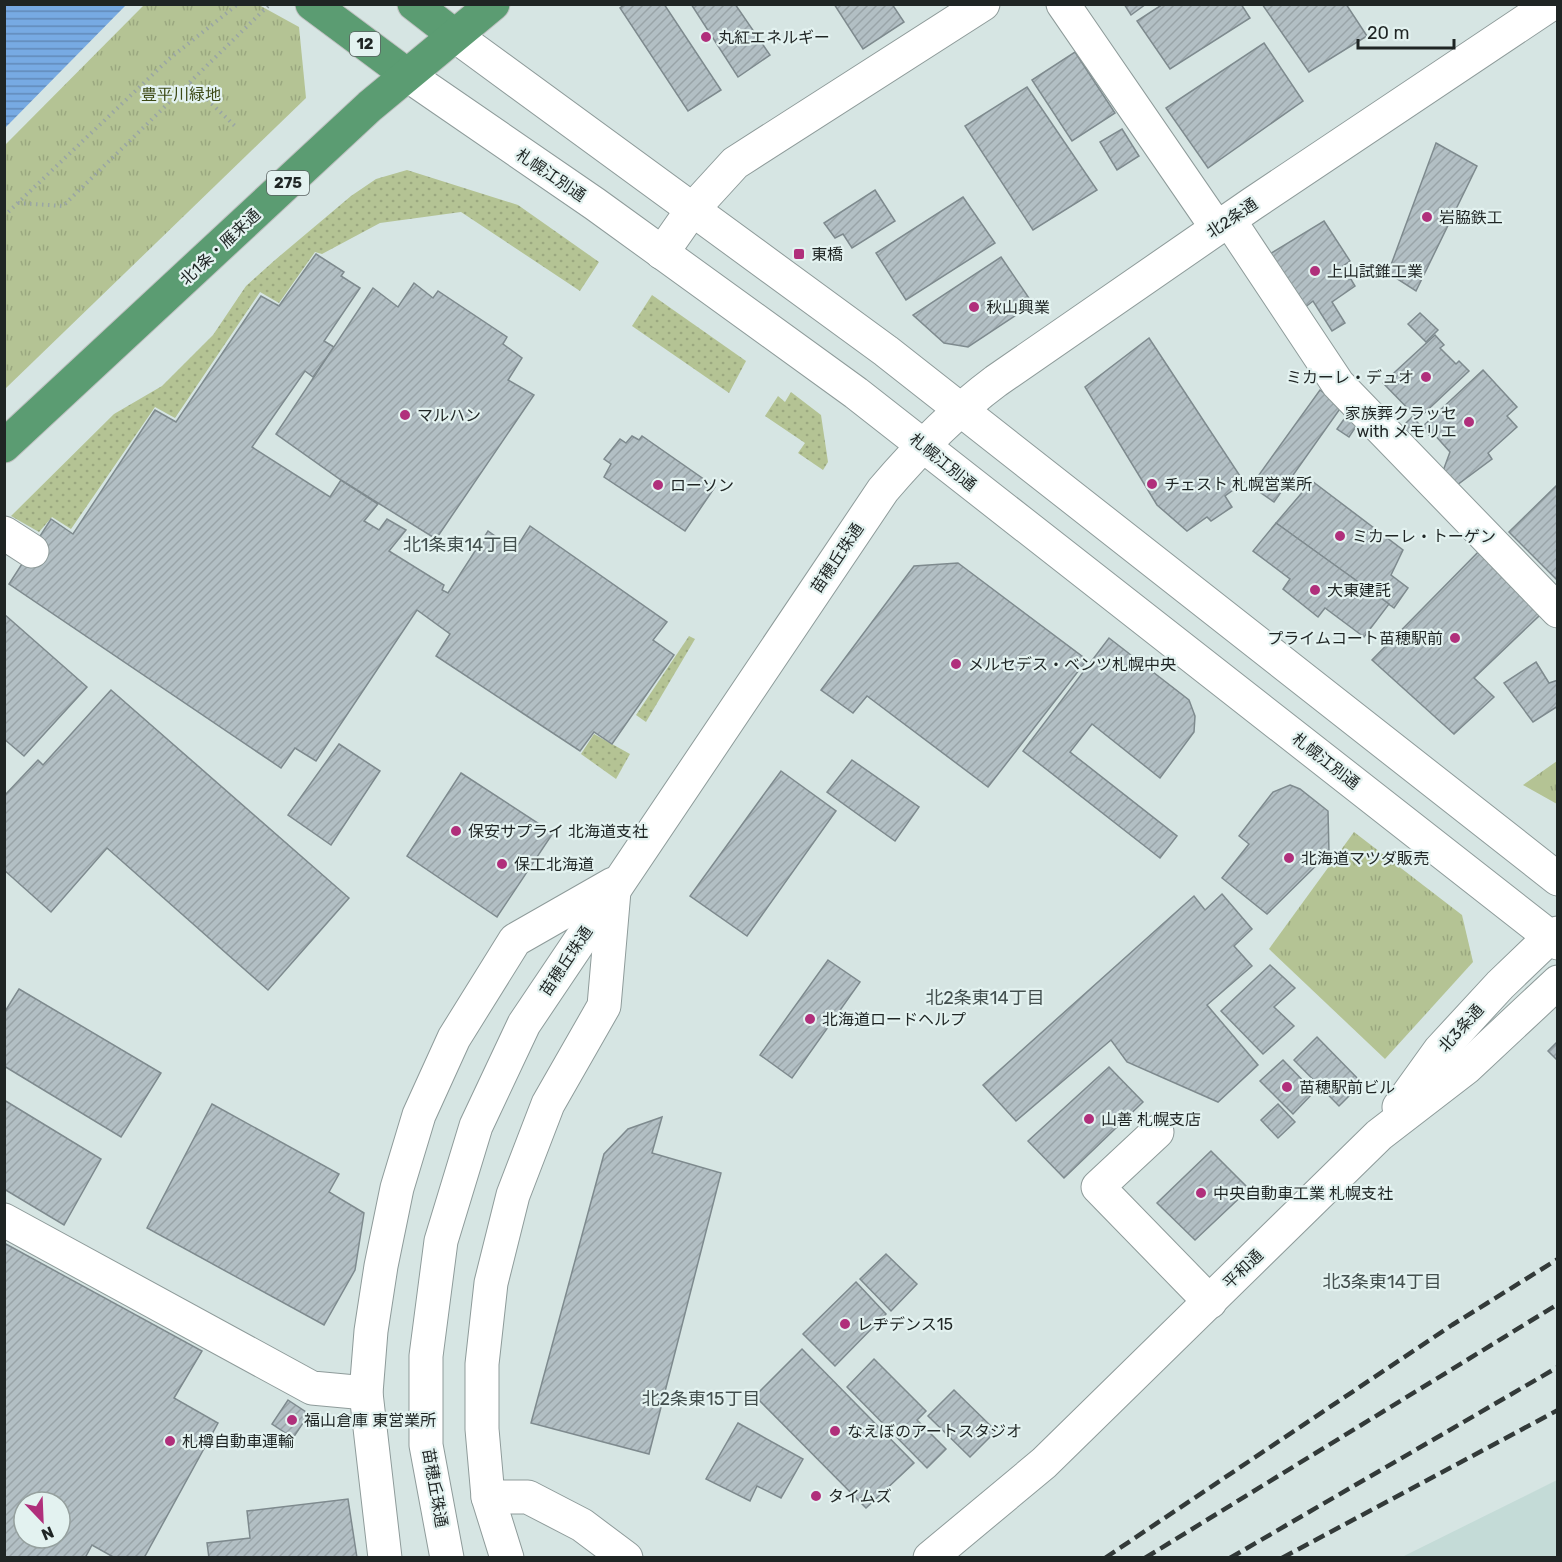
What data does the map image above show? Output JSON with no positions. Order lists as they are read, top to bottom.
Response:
{
  "streets": {
    "highway": [
      "12",
      "札幌江別通",
      "275",
      "北1条・雁来通"
    ],
    "street": [
      "北2条通",
      "苗穂丘珠通",
      "北3条通",
      "平和通"
    ]
  },
  "crossings": [
    ["札幌江別通", "北2条通"],
    ["札幌江別通", "北1条・雁来通"],
    ["札幌江別通", "苗穂丘珠通"],
    ["札幌江別通", "北3条通"],
    ["北2条通", "苗穂丘珠通"],
    ["北3条通", "平和通"]
  ],
  "districts": [
    "北1条東14丁目",
    "北2条東14丁目",
    "北3条東14丁目",
    "北2条東15丁目"
  ],
  "parks": ["豊平川緑地"],
  "places": {
    "other": [
      "丸紅エネルギー",
      "岩脇鉄工",
      "上山試錐工業",
      "秋山興業",
      "ミカーレ・デュオ",
      "マルハン",
      "家族葬クラッセ with メモリエ",
      "チェスト 札幌営業所",
      "ローソン",
      "ミカーレ・トーゲン",
      "大東建託",
      "プライムコート苗穂駅前",
      "メルセデス・ベンツ札幌中央",
      "保安サプライ 北海道支社",
      "北海道マツダ販売",
      "保工北海道",
      "北海道ロードヘルプ",
      "苗穂駅前ビル",
      "山善 札幌支店",
      "中央自動車工業 札幌支社",
      "レヂデンス15",
      "福山倉庫 東営業所",
      "なえぼのアートスタジオ",
      "札樽自動車運輸",
      "タイムズ"
    ],
    "transit": ["東橋"]
  },
  "scale_bar": "20 m",
  "north": "bottom right"
}
